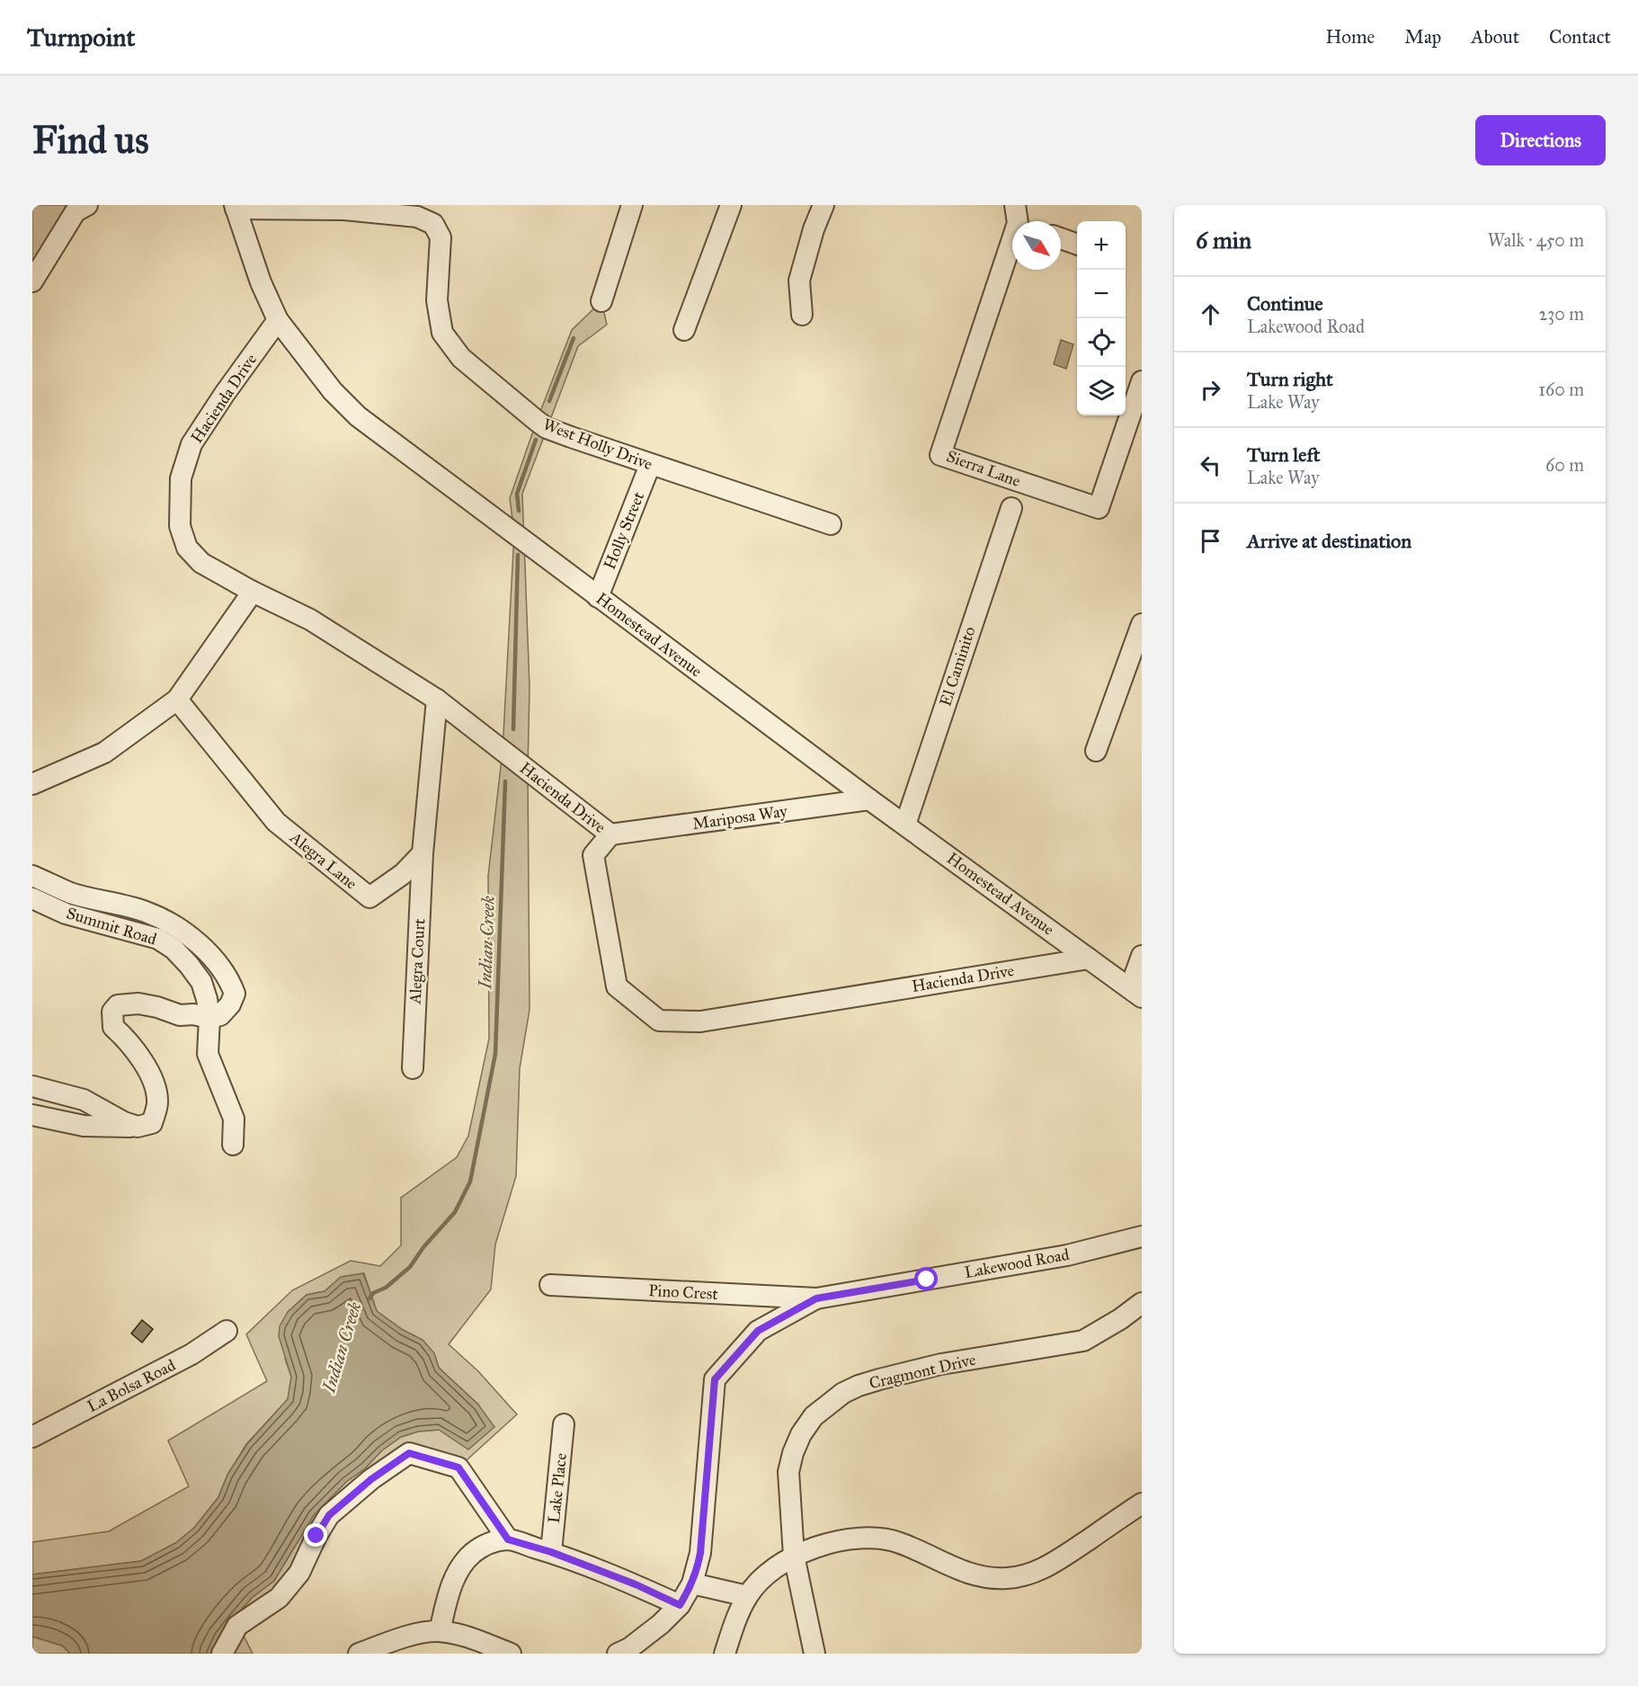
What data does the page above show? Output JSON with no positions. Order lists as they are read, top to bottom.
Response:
{
  "streets": {
    "street": [
      "Hacienda Drive",
      "West Holly Drive",
      "Sierra Lane",
      "Holly Street",
      "Homestead Avenue",
      "El Caminito",
      "Mariposa Way",
      "Alegra Lane",
      "Summit Road",
      "Alegra Court",
      "Lakewood Road",
      "Pino Crest",
      "Cragmont Drive",
      "La Bolsa Road",
      "Lake Place"
    ]
  },
  "crossings": [
    ["Hacienda Drive", "Homestead Avenue"],
    ["Hacienda Drive", "Mariposa Way"],
    ["West Holly Drive", "Holly Street"],
    ["West Holly Drive", "Homestead Avenue"],
    ["Holly Street", "Homestead Avenue"],
    ["Homestead Avenue", "El Caminito"],
    ["Homestead Avenue", "Mariposa Way"],
    ["Alegra Lane", "Alegra Court"],
    ["Lakewood Road", "Pino Crest"]
  ],
  "water": ["Indian Creek"],
  "north": "bottom right",
  "page": {
    "header": "Turnpoint",
    "nav": [
      "Home",
      "Map",
      "About",
      "Contact"
    ],
    "buttons": "Directions",
    "title": "Find us",
    "heading": ["6 min", "Walk · 450 m"],
    "map_buttons": ["+", "−"],
    "list": [
      ["Continue", "Lakewood Road", "230 m"],
      ["Turn right", "Lake Way", "160 m"],
      ["Turn left", "Lake Way", "60 m"],
      "Arrive at destination"
    ]
  }
}
